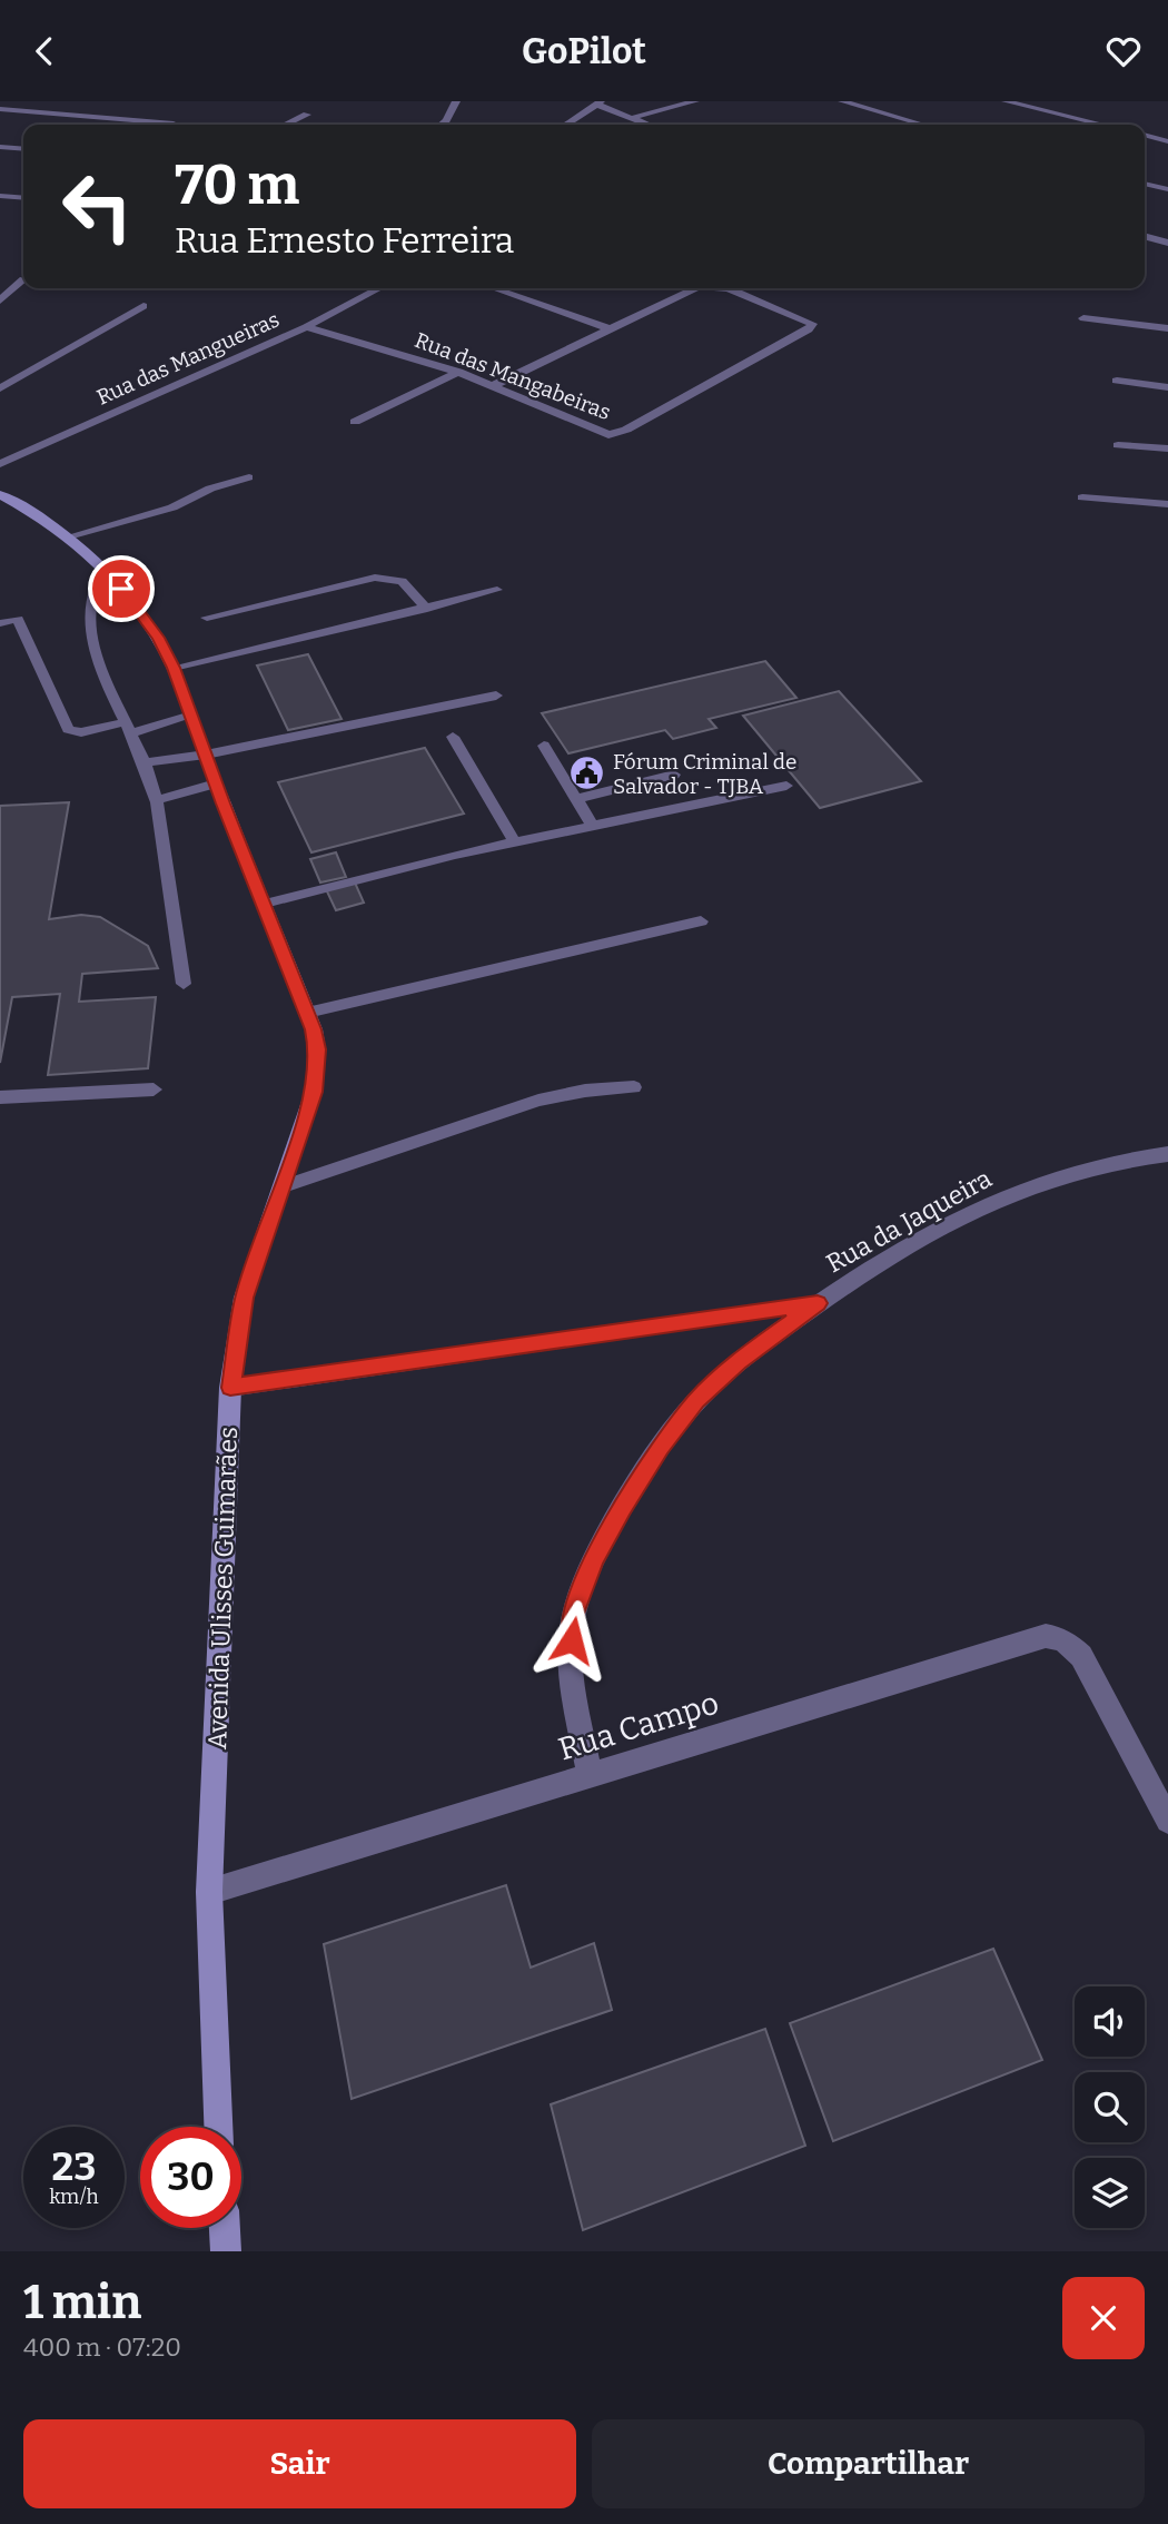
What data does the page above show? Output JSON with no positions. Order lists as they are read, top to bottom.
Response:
{
  "streets": {
    "main road": ["Avenida Ulisses Guimarães"],
    "street": [
      "Rua das Mangueiras",
      "Rua das Mangabeiras",
      "Rua da Jaqueira",
      "Rua Campo"
    ]
  },
  "crossings": [
    ["Rua das Mangueiras", "Rua das Mangabeiras"],
    ["Rua da Jaqueira", "Rua Campo"],
    ["Avenida Ulisses Guimarães", "Rua Campo"]
  ],
  "places": {
    "public building": ["Fórum Criminal de Salvador - TJBA"]
  },
  "page": {
    "header": "GoPilot",
    "turn": ["70 m", "Rua Ernesto Ferreira"],
    "speed": "23 km/h",
    "limit": "30",
    "heading": ["1 min", "400 m · 07:20"],
    "buttons": ["Sair", "Compartilhar"]
  }
}
